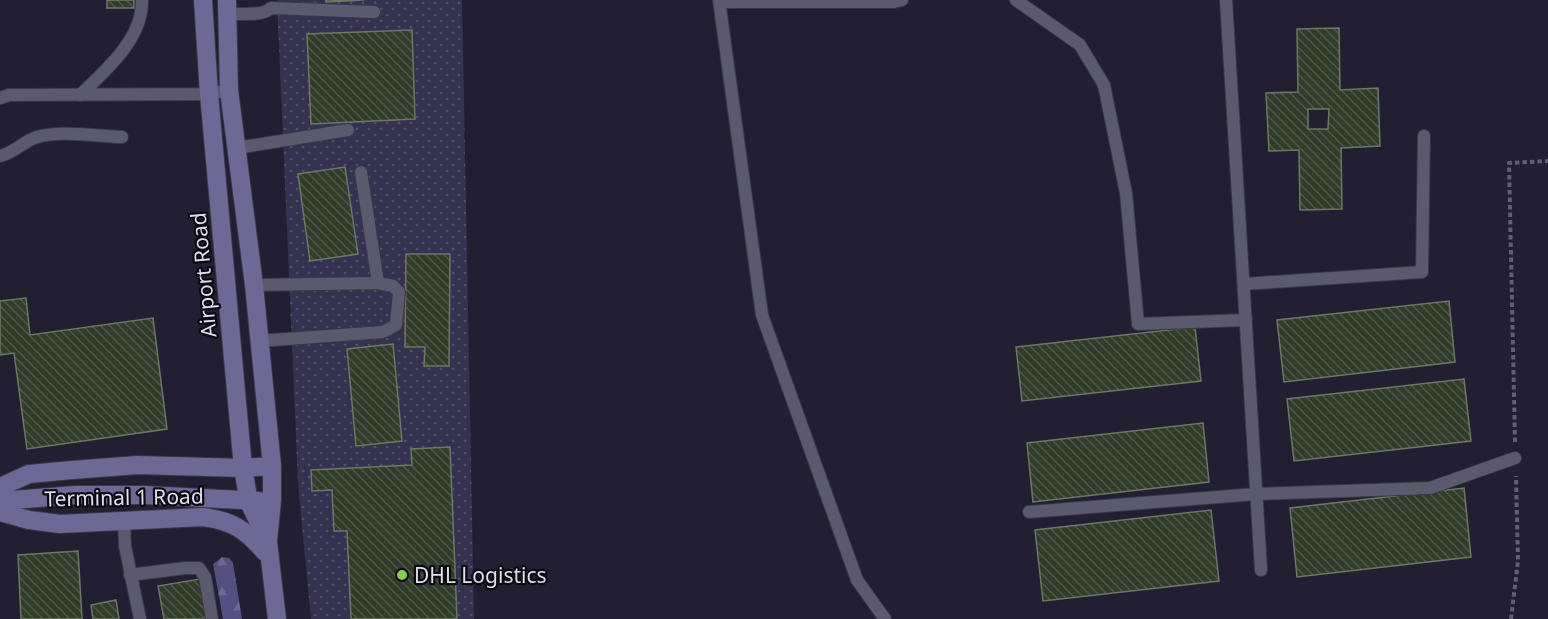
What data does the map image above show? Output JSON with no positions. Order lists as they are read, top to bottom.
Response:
{
  "streets": {
    "street": ["Airport Road", "Terminal 1 Road"]
  },
  "crossings": [
    ["Airport Road", "Terminal 1 Road"]
  ],
  "places": ["DHL Logistics"]
}
